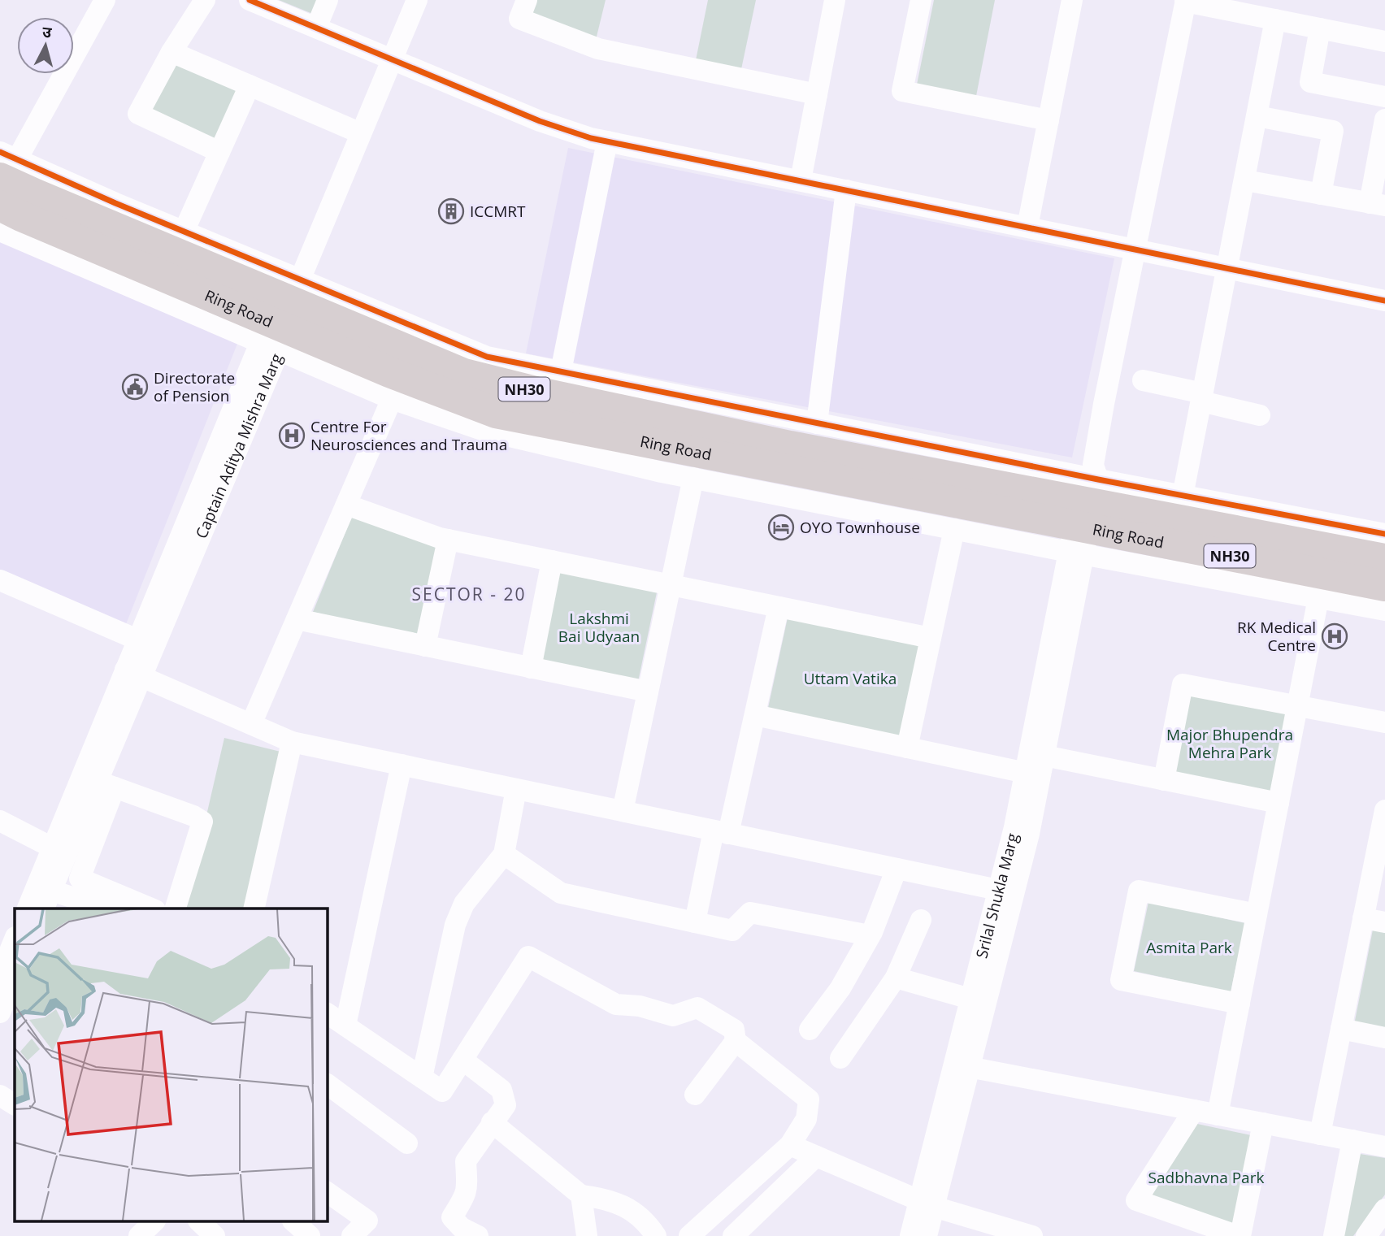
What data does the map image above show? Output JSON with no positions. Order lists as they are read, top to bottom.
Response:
{
  "streets": {
    "highway": ["Ring Road", "NH30"],
    "street": ["Captain Aditya Mishra Marg", "Srilal Shukla Marg"]
  },
  "crossings": [
    ["Ring Road", "Captain Aditya Mishra Marg"],
    ["Ring Road", "Srilal Shukla Marg"]
  ],
  "districts": ["SECTOR - 20"],
  "parks": [
    "Lakshmi Bai Udyaan",
    "Uttam Vatika",
    "Major Bhupendra Mehra Park",
    "Asmita Park",
    "Sadbhavna Park"
  ],
  "places": {
    "building": ["ICCMRT"],
    "public building": ["Directorate of Pension"],
    "hospital": ["Centre For Neurosciences and Trauma", "RK Medical Centre"],
    "hotel": ["OYO Townhouse"]
  },
  "north": "top"
}
